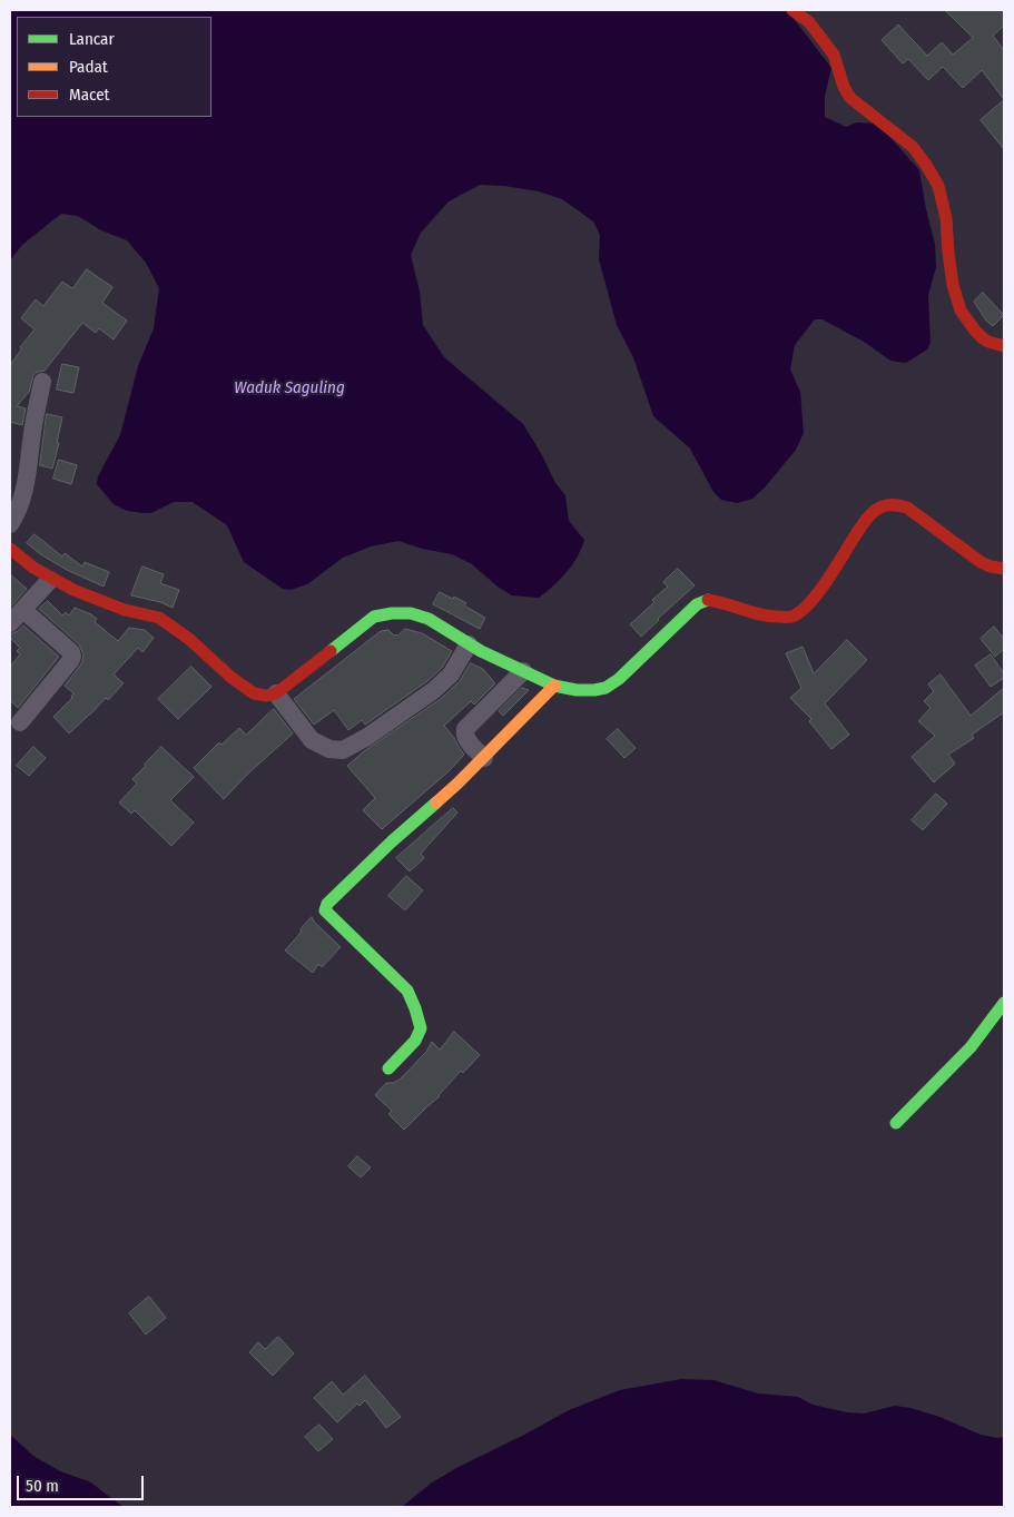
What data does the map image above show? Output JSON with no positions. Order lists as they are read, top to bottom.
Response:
{
  "water": ["Waduk Saguling"],
  "legend": ["Lancar", "Padat", "Macet"],
  "scale_bar": "50 m"
}
